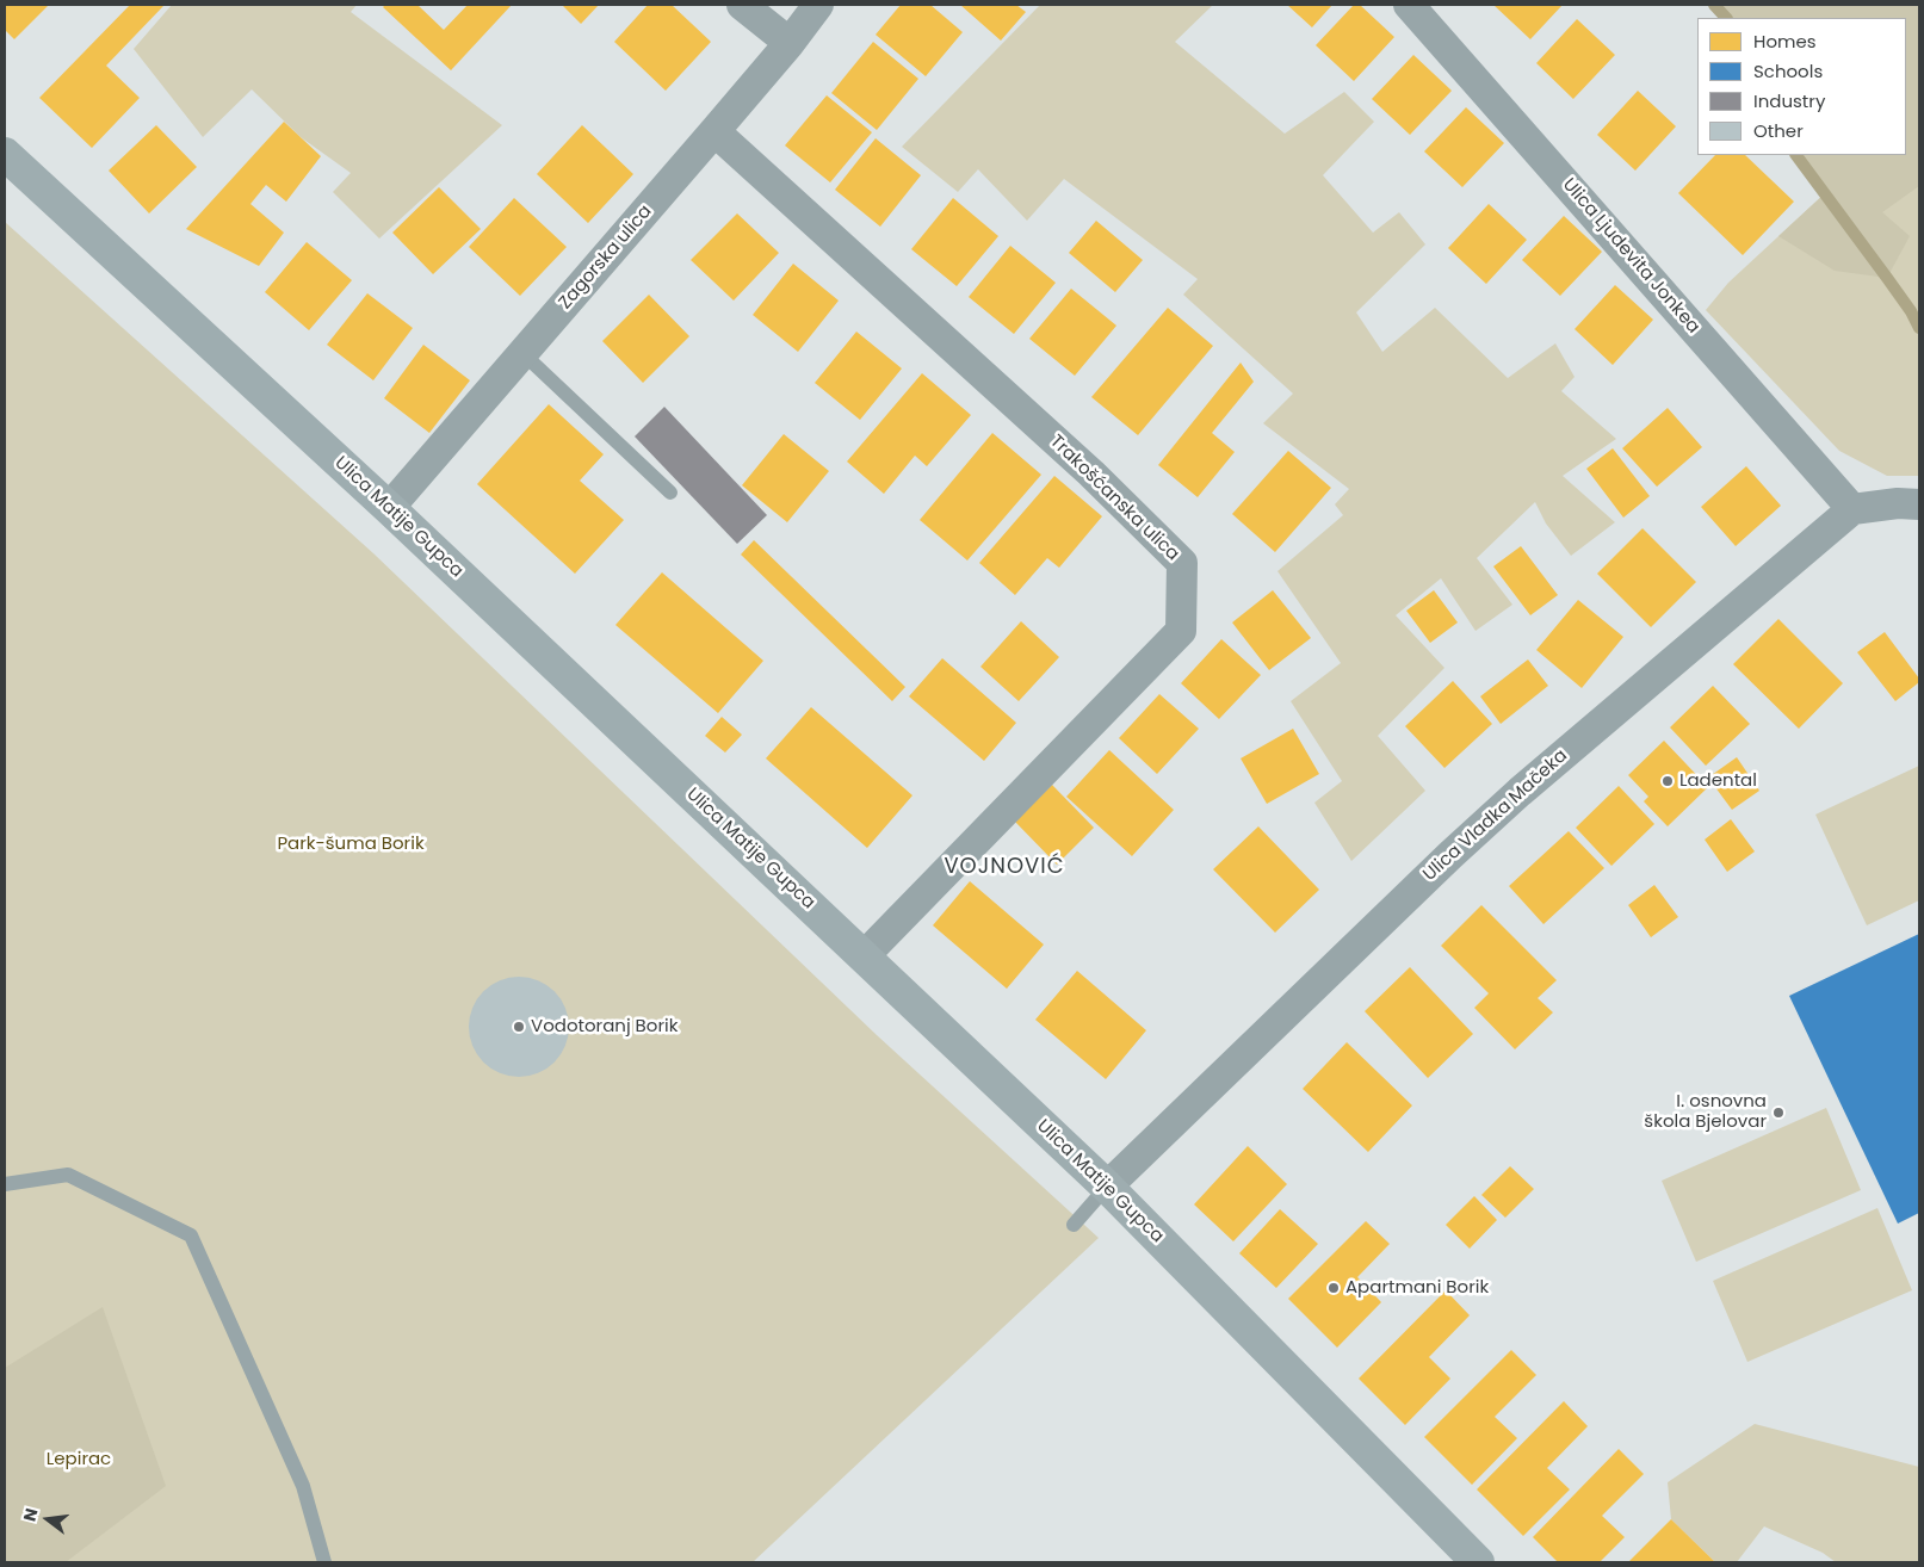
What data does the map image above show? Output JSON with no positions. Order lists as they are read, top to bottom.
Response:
{
  "streets": {
    "street": [
      "Ulica Ljudevita Jonkea",
      "Zagorska ulica",
      "Trakošćanska ulica",
      "Ulica Matije Gupca",
      "Ulica Vladka Mačeka"
    ]
  },
  "crossings": [
    ["Ulica Ljudevita Jonkea", "Ulica Vladka Mačeka"],
    ["Zagorska ulica", "Trakošćanska ulica"],
    ["Zagorska ulica", "Ulica Matije Gupca"],
    ["Trakošćanska ulica", "Ulica Matije Gupca"],
    ["Ulica Matije Gupca", "Ulica Vladka Mačeka"]
  ],
  "districts": ["VOJNOVIĆ"],
  "parks": ["Park-šuma Borik", "Lepirac"],
  "places": [
    "Ladental",
    "Vodotoranj Borik",
    "I. osnovna škola Bjelovar",
    "Apartmani Borik"
  ],
  "legend": [
    "Homes",
    "Schools",
    "Industry",
    "Other"
  ],
  "north": "left"
}
